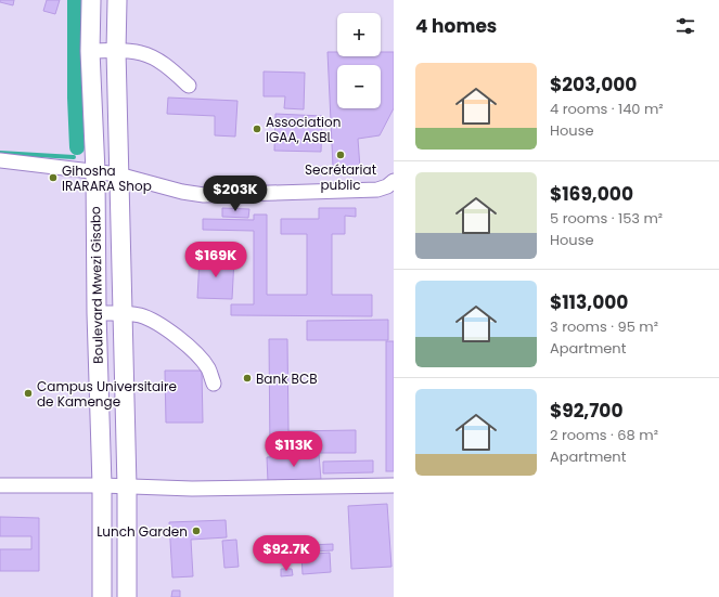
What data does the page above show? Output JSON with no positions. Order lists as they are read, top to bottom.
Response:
{
  "streets": {
    "main road": ["Boulevard Mwezi Gisabo"]
  },
  "places": [
    "Association IGAA, ASBL",
    "Secrétariat public",
    "Gihosha IRARARA Shop",
    "Bank BCB",
    "Campus Universitaire de Kamenge",
    "Lunch Garden"
  ],
  "page": {
    "heading": "4 homes",
    "map_buttons": ["+", "−"],
    "list": [
      {
        "name": "$203,000",
        "note": "4 rooms · 140 m² · House"
      },
      {
        "name": "$169,000",
        "note": "5 rooms · 153 m² · House"
      },
      {
        "name": "$113,000",
        "note": "3 rooms · 95 m² · Apartment"
      },
      {
        "name": "$92,700",
        "note": "2 rooms · 68 m² · Apartment"
      }
    ],
    "price": [
      "$203K",
      "$169K",
      "$113K",
      "$92.7K"
    ]
  }
}
